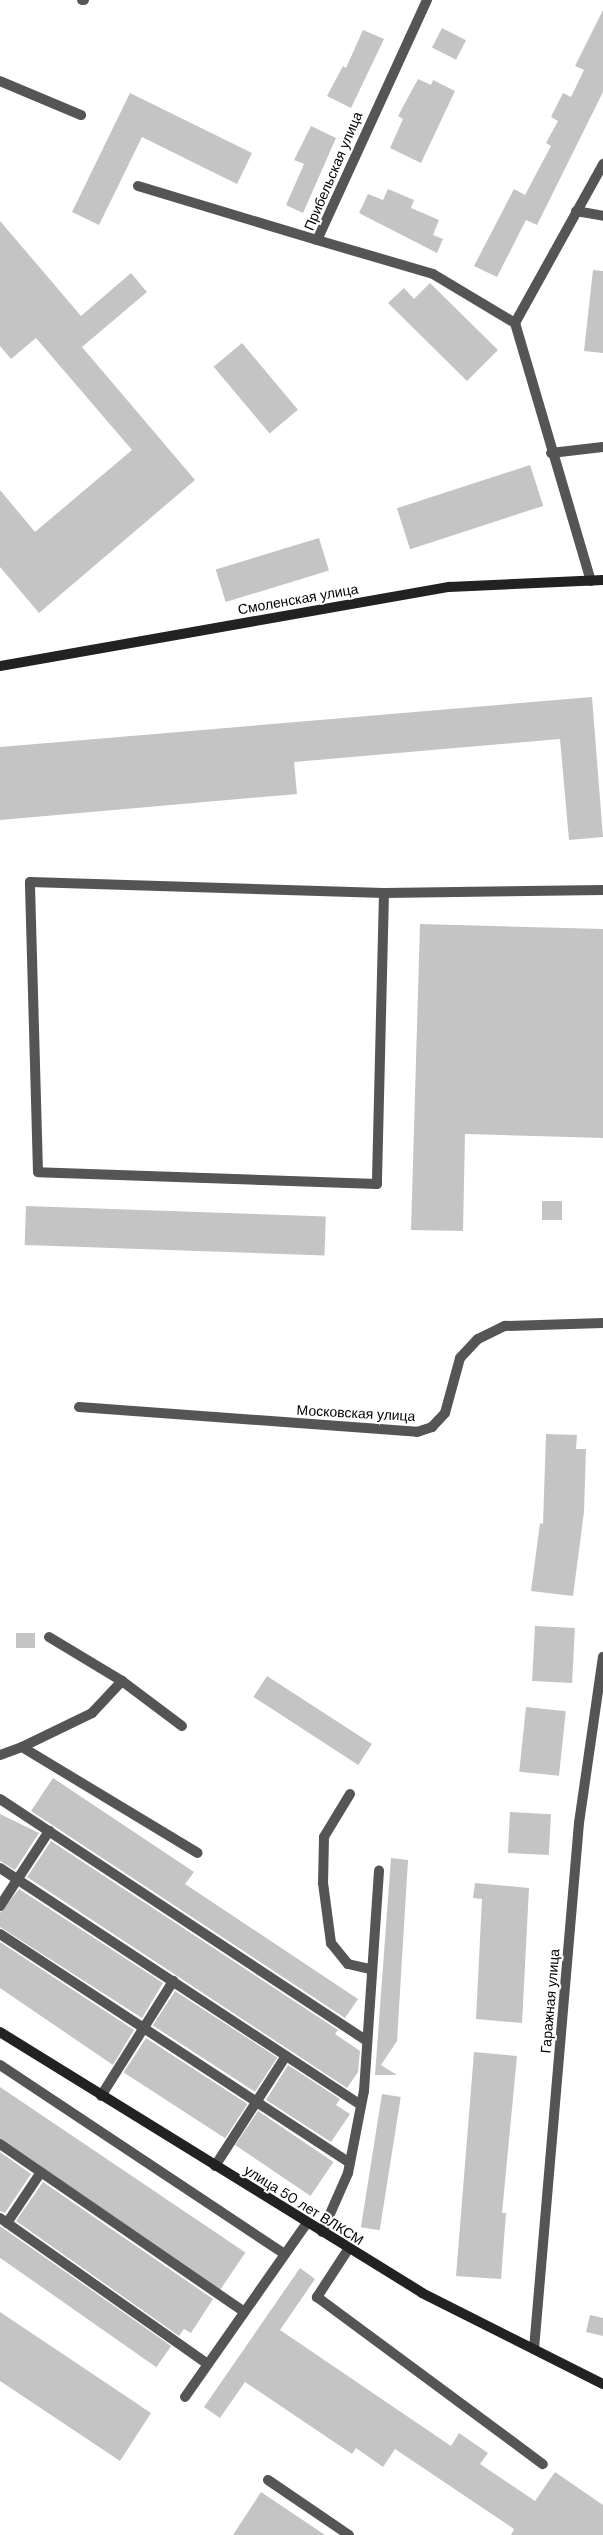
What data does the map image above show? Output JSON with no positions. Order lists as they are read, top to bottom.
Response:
{
  "streets": {
    "street": [
      "Прибельская улица",
      "Смоленская улица",
      "Московская улица",
      "Гаражная улица",
      "улица 50 лет ВЛКСМ"
    ]
  },
  "crossings": [
    ["Гаражная улица", "улица 50 лет ВЛКСМ"]
  ]
}
